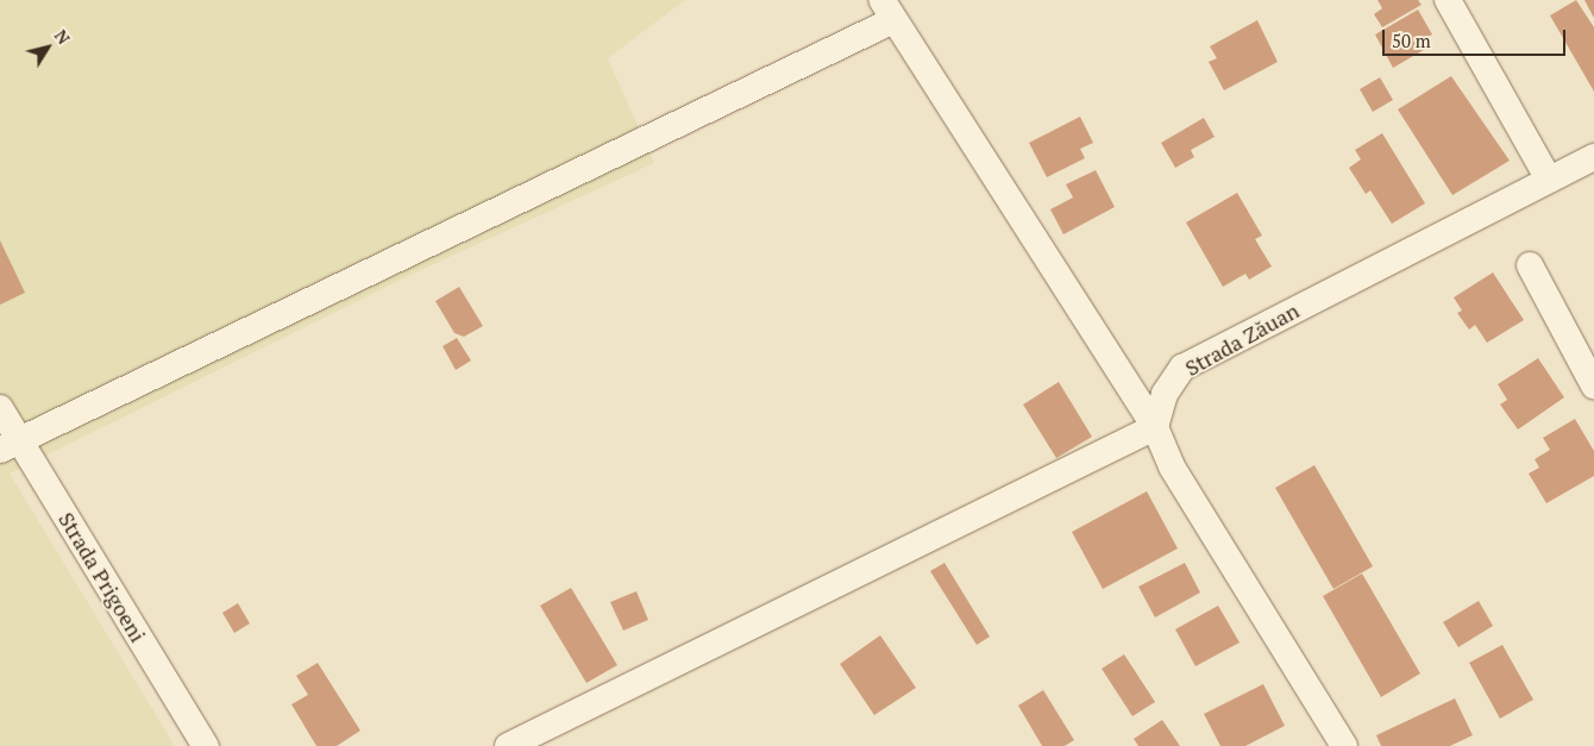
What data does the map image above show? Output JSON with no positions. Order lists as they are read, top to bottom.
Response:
{
  "streets": {
    "street": ["Strada Zăuan", "Strada Prigoeni"]
  },
  "scale_bar": "50 m",
  "north": "top right"
}
